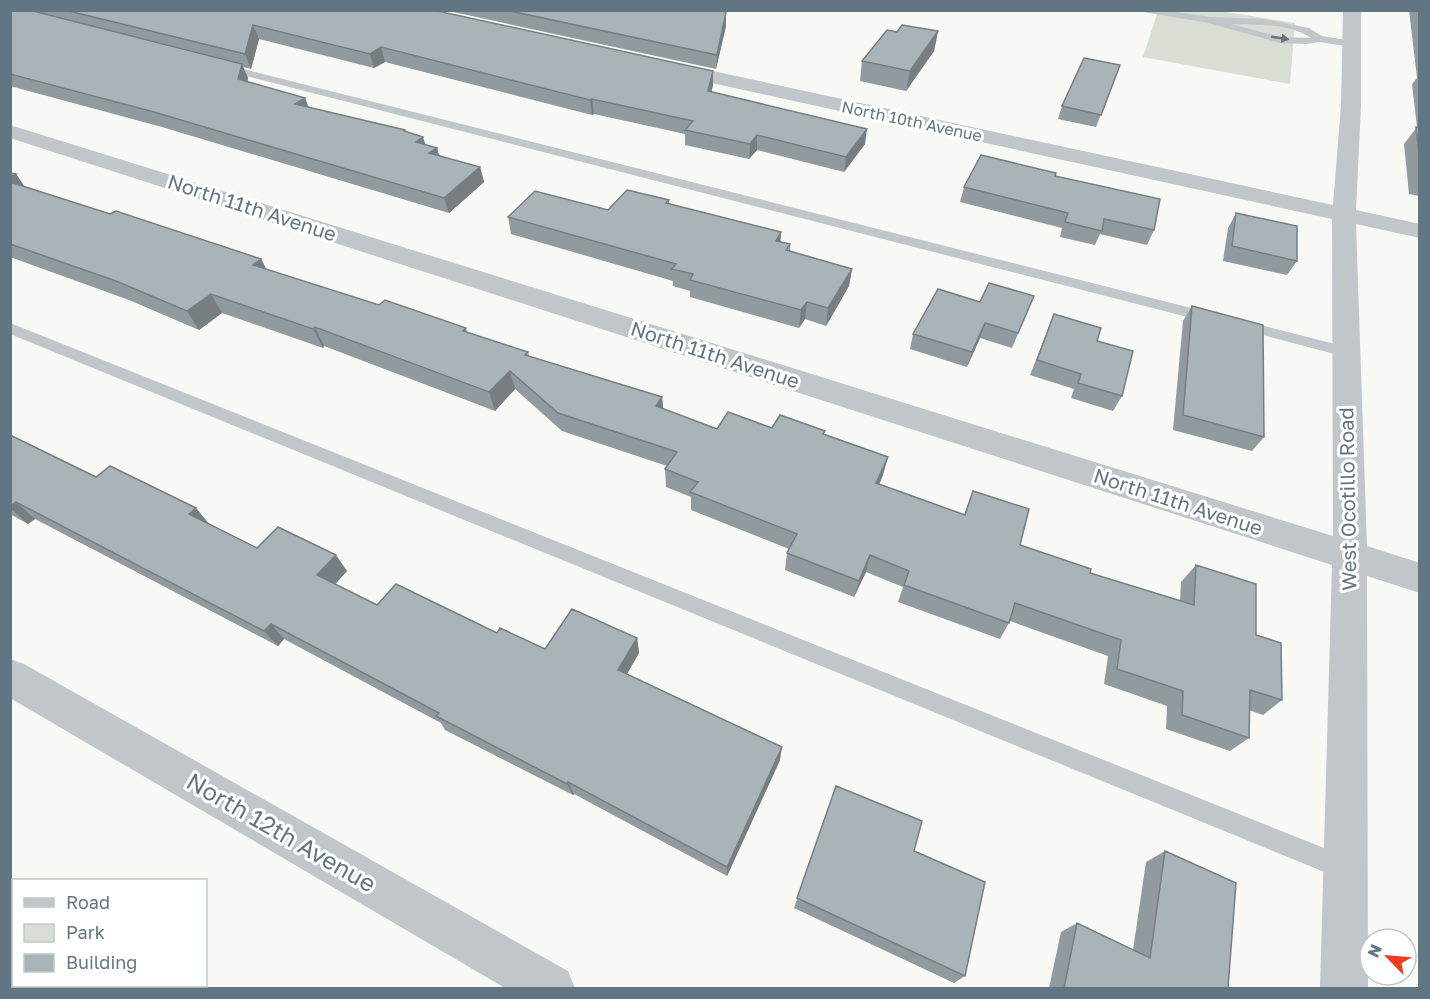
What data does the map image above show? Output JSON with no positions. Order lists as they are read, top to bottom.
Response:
{
  "streets": {
    "street": [
      "North 10th Avenue",
      "North 11th Avenue",
      "West Ocotillo Road",
      "North 12th Avenue"
    ]
  },
  "crossings": [
    ["North 10th Avenue", "West Ocotillo Road"],
    ["North 11th Avenue", "West Ocotillo Road"]
  ],
  "legend": ["Road", "Park", "Building"],
  "north": "top left"
}
